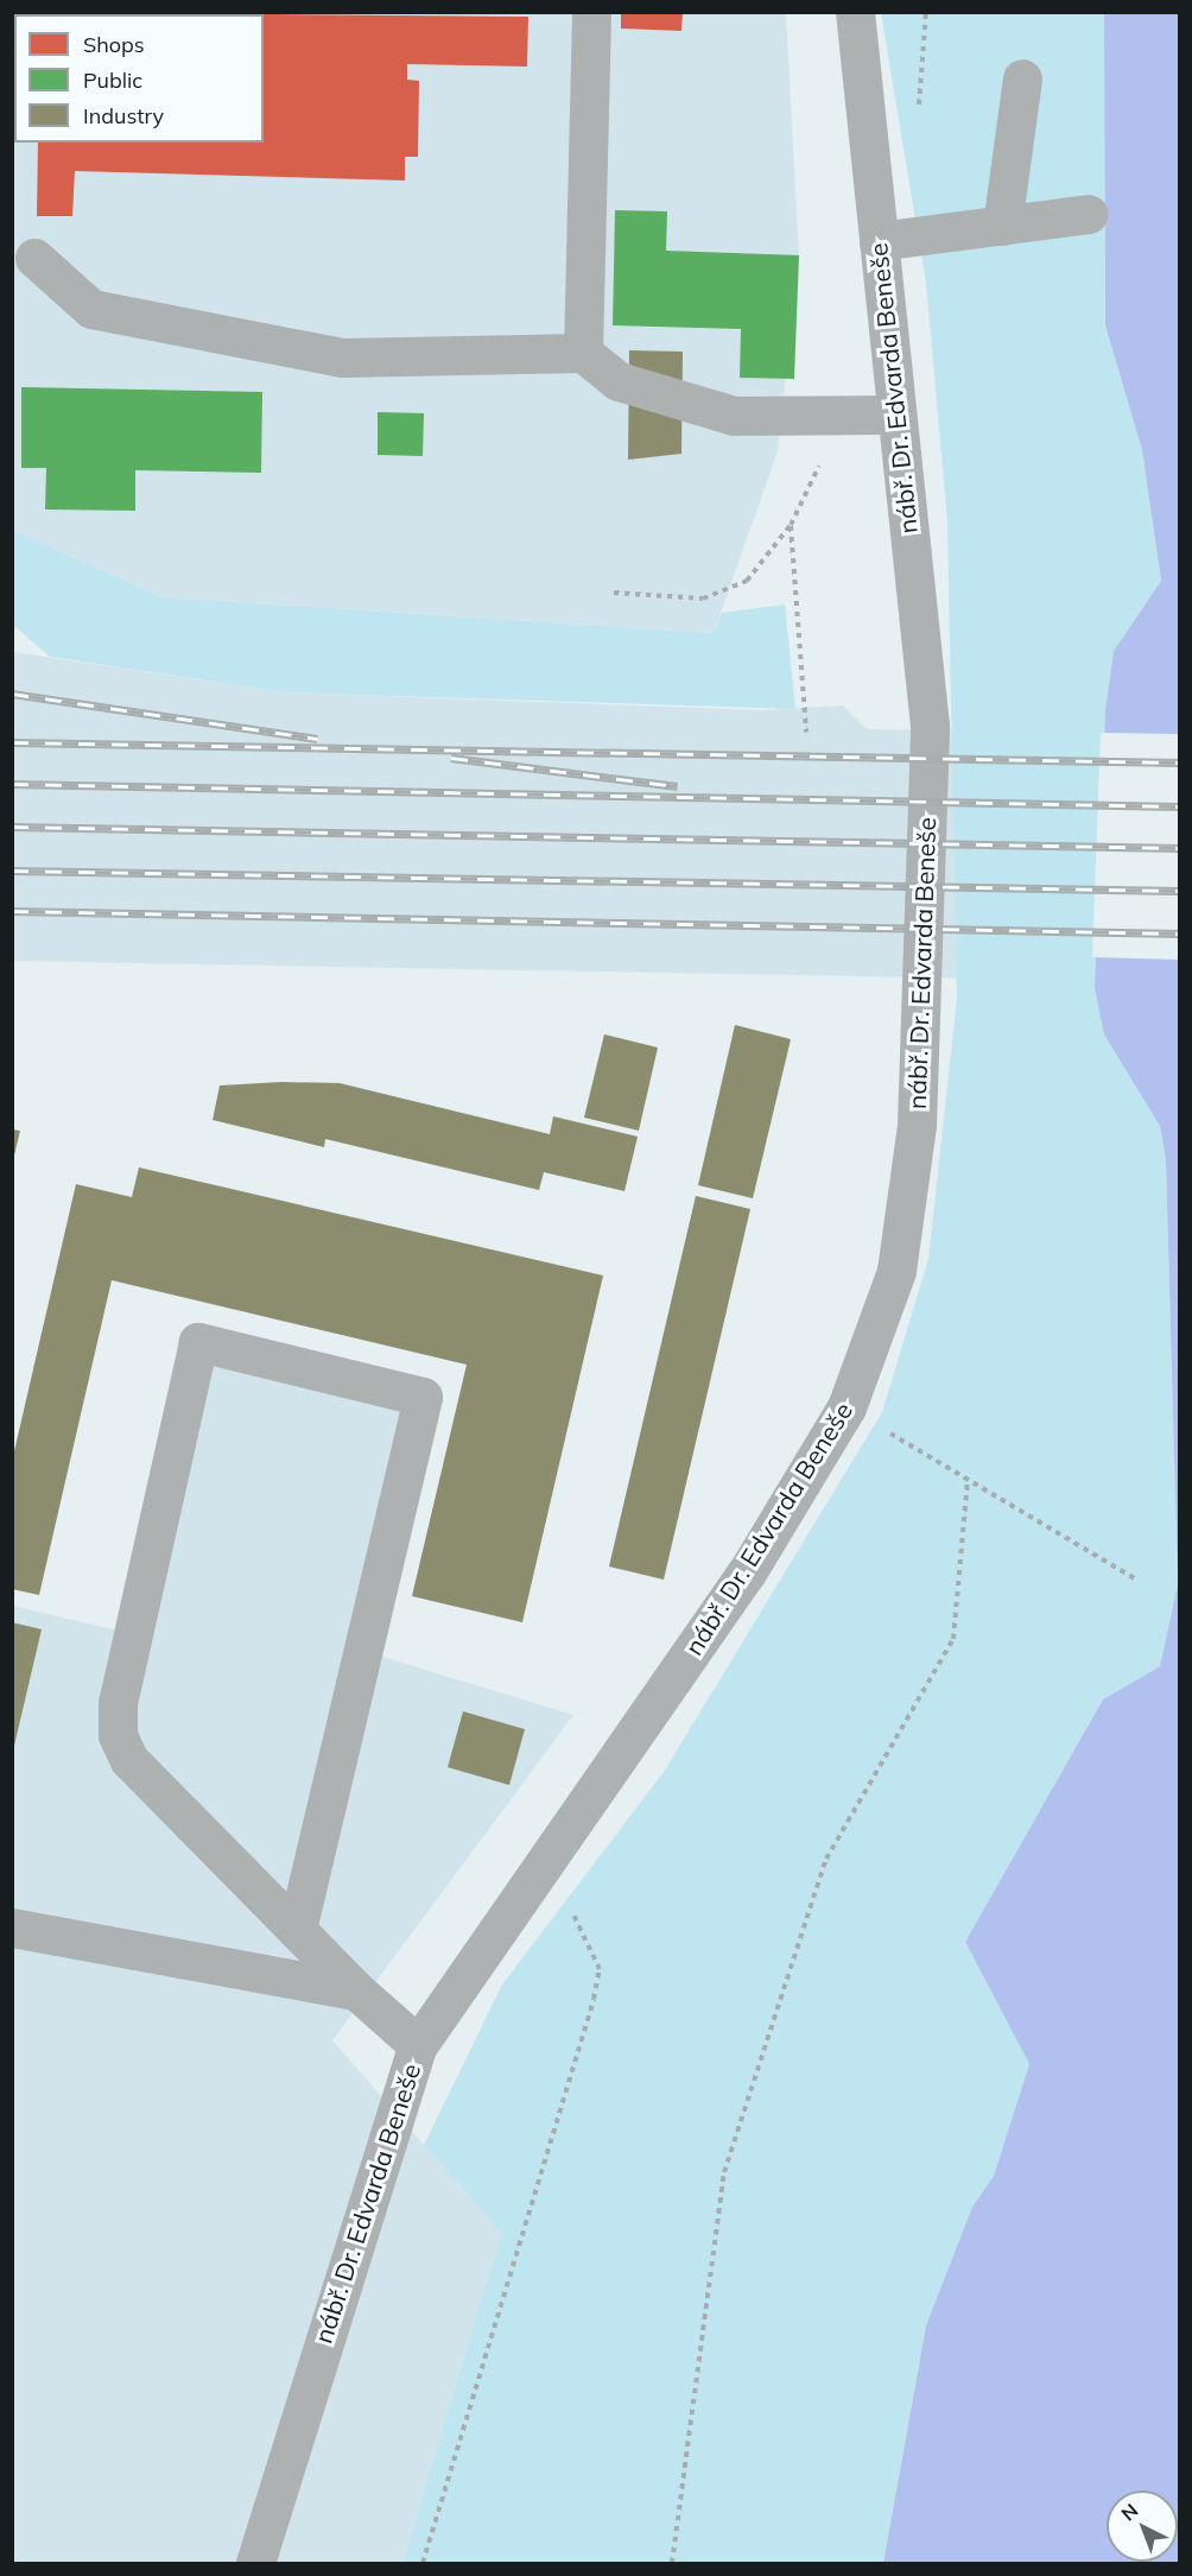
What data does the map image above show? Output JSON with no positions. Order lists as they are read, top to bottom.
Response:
{
  "streets": {
    "street": ["nábř. Dr. Edvarda Beneše"]
  },
  "legend": ["Shops", "Public", "Industry"],
  "north": "top left"
}
